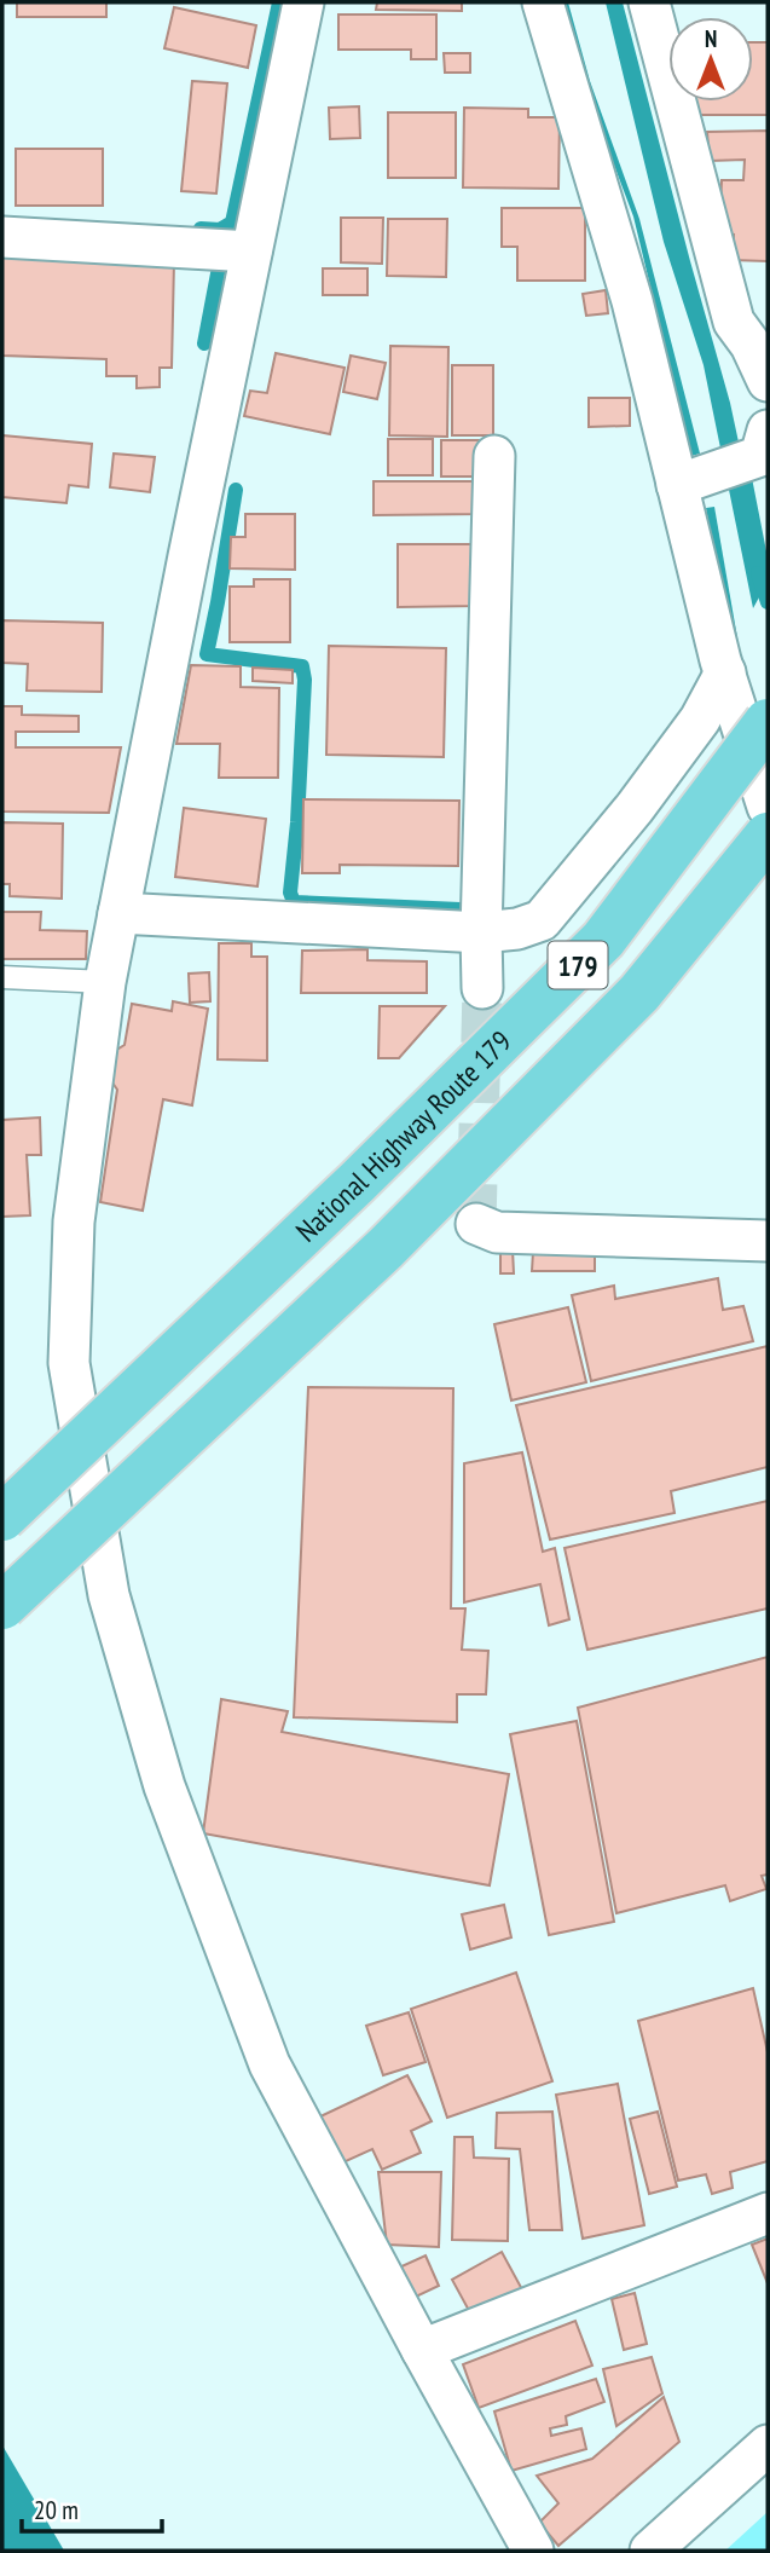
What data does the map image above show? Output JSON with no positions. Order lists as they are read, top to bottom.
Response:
{
  "streets": {
    "highway": ["179", "National Highway Route 179"]
  },
  "scale_bar": "20 m",
  "north": "top"
}
